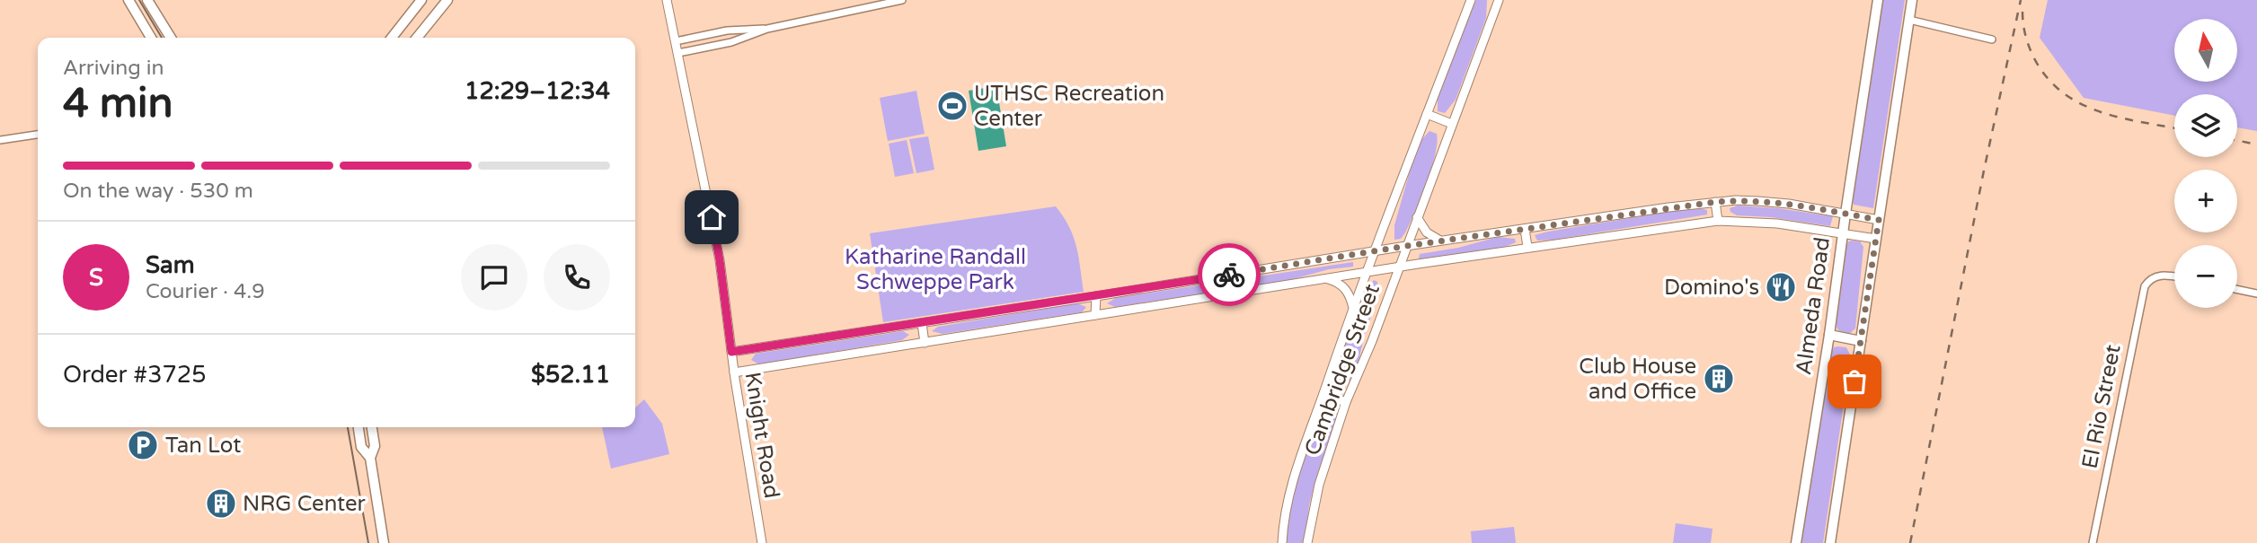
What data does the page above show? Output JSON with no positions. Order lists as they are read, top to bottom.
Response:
{
  "streets": {
    "main road": ["Almeda Road"],
    "street": ["Cambridge Street", "El Rio Street", "Knight Road"]
  },
  "parks": ["Katharine Randall Schweppe Park"],
  "places": {
    "sports": ["UTHSC Recreation Center"],
    "restaurant": ["Domino's"],
    "building": ["Club House and Office", "NRG Center"],
    "parking": ["Tan Lot"]
  },
  "north": "top",
  "page": {
    "map_buttons": ["+", "−"],
    "heading": ["4 min", "Arriving in", "12:29–12:34"],
    "panel": [
      "Sam",
      "Courier · 4.9",
      "Order #3725",
      "$52.11"
    ],
    "bar": "On the way · 530 m",
    "round": "S"
  }
}
